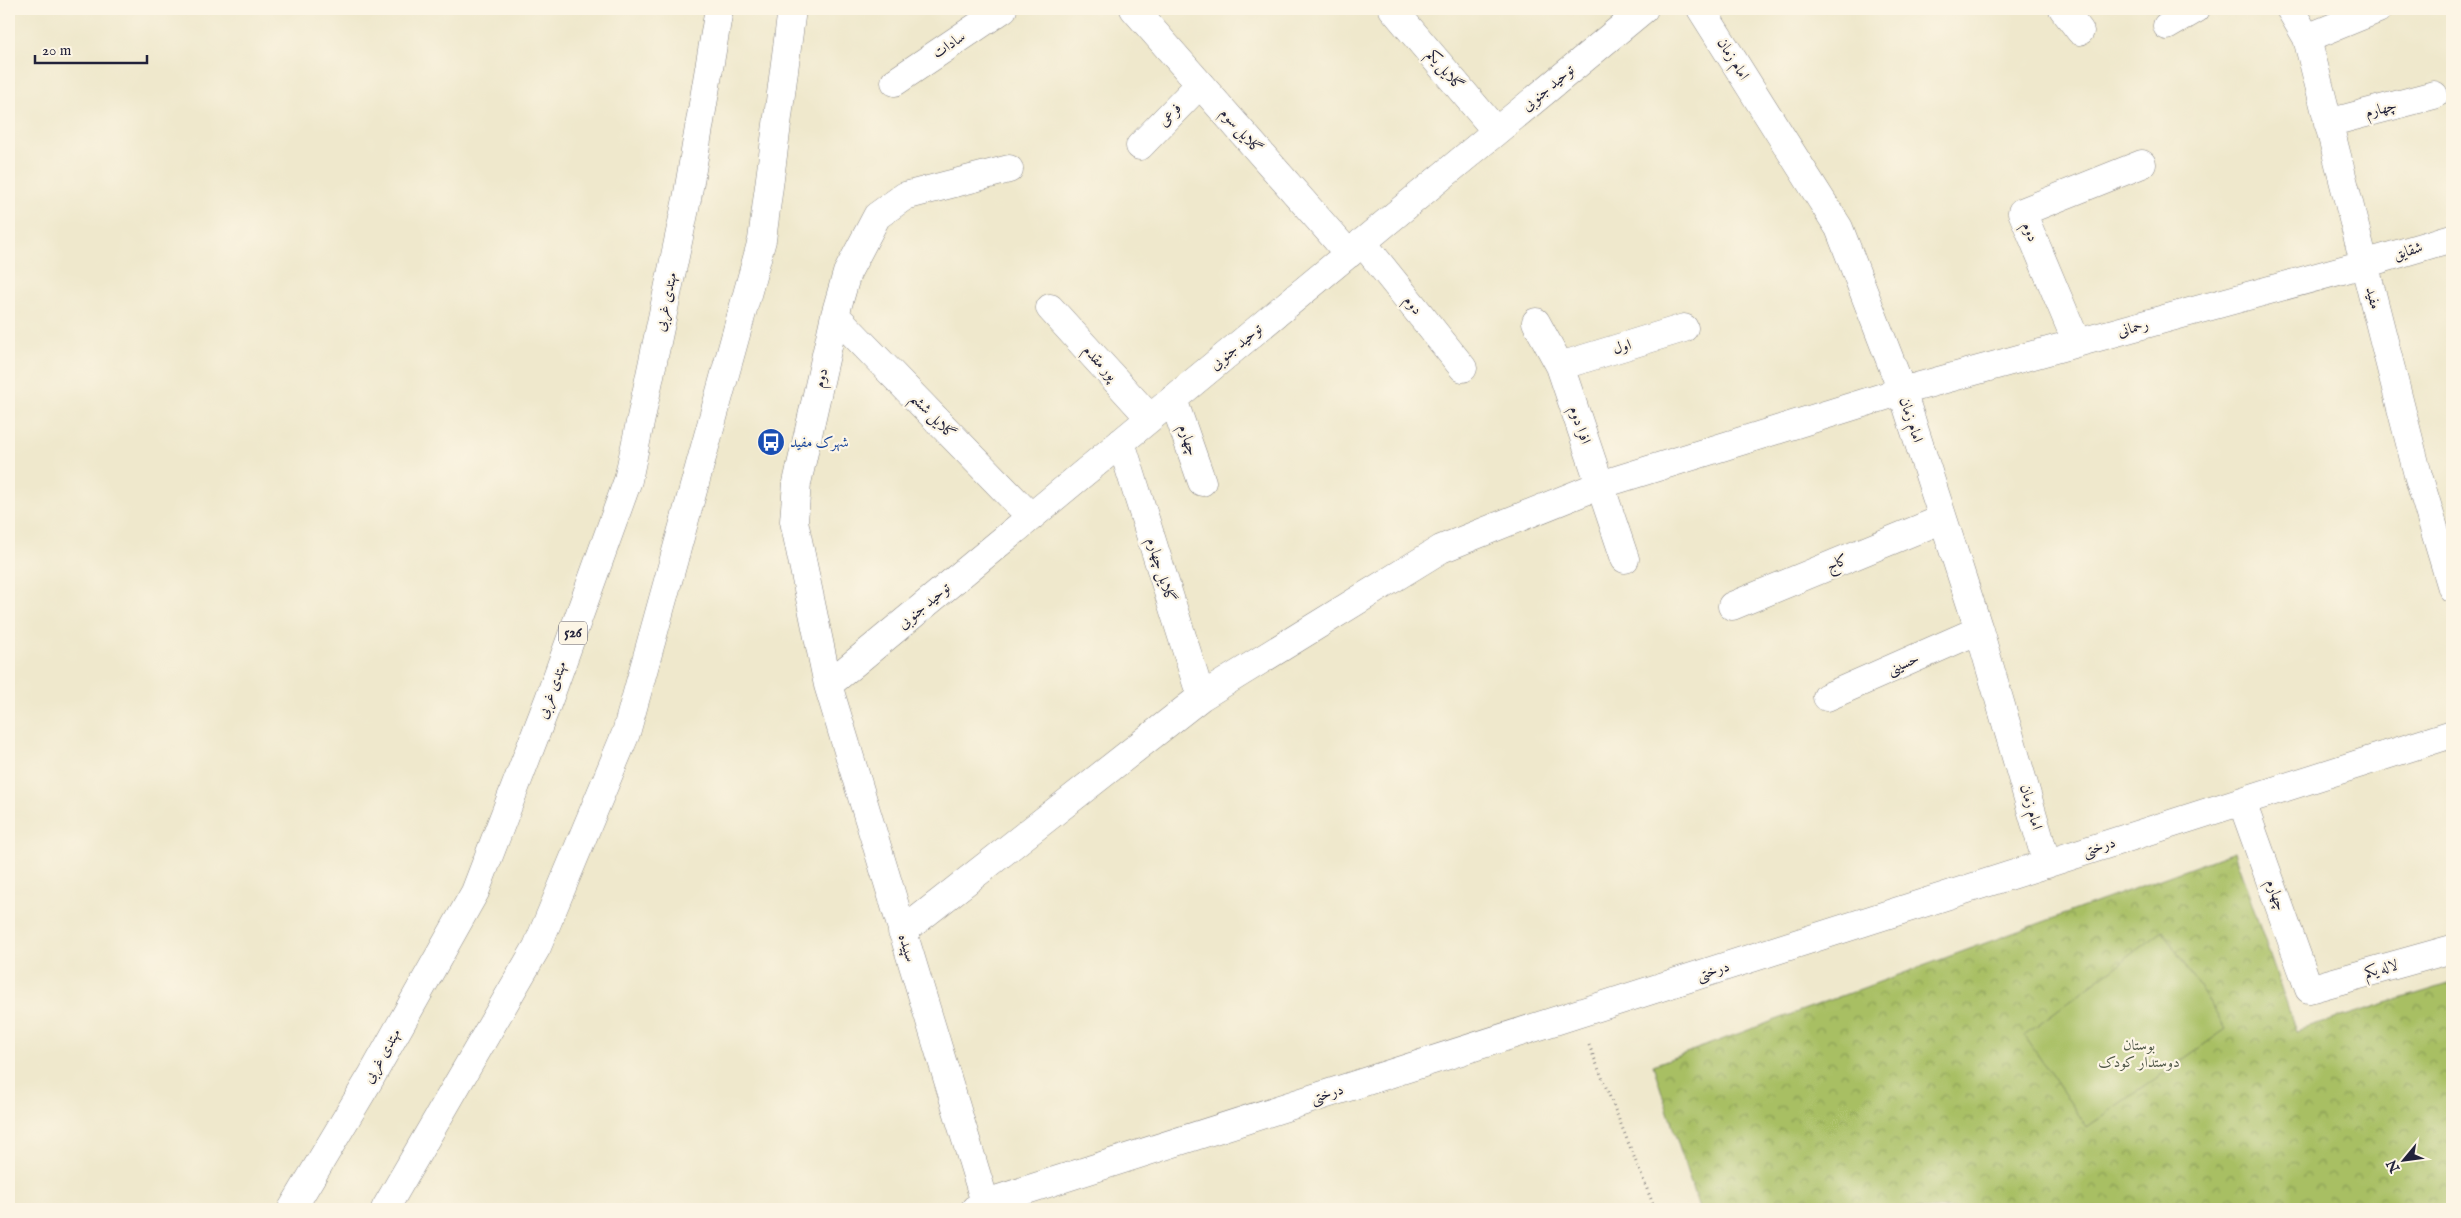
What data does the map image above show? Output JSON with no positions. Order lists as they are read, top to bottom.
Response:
{
  "streets": {
    "street": [
      "سادات",
      "امام زمان",
      "گلایل یکم",
      "توحید جنوبی",
      "چهارم",
      "فرعی",
      "گلایل سوم",
      "دوم",
      "شقایق",
      "مفید",
      "مهتدی غربی",
      "رحمانی",
      "اول",
      "پور مقدم",
      "گلایل ششم",
      "افرا دوم",
      "کاج",
      "گلایل چهارم",
      "526",
      "حسینی",
      "درختی",
      "سپیده",
      "لاله یکم"
    ]
  },
  "crossings": [
    ["امام زمان", "رحمانی"],
    ["امام زمان", "کاج"],
    ["امام زمان", "حسینی"],
    ["امام زمان", "درختی"],
    ["گلایل یکم", "توحید جنوبی"],
    ["توحید جنوبی", "چهارم"],
    ["توحید جنوبی", "گلایل سوم"],
    ["توحید جنوبی", "دوم"],
    ["توحید جنوبی", "پور مقدم"],
    ["توحید جنوبی", "گلایل ششم"],
    ["توحید جنوبی", "گلایل چهارم"],
    ["توحید جنوبی", "سپیده"],
    ["چهارم", "مفید"],
    ["چهارم", "درختی"],
    ["چهارم", "لاله یکم"],
    ["فرعی", "گلایل سوم"],
    ["گلایل سوم", "دوم"],
    ["دوم", "رحمانی"],
    ["دوم", "گلایل ششم"],
    ["دوم", "سپیده"],
    ["شقایق", "مفید"],
    ["شقایق", "رحمانی"],
    ["مفید", "رحمانی"],
    ["رحمانی", "افرا دوم"],
    ["رحمانی", "گلایل چهارم"],
    ["رحمانی", "سپیده"],
    ["اول", "افرا دوم"],
    ["درختی", "سپیده"]
  ],
  "parks": ["بوستان دوستدار کودک"],
  "places": {
    "bus stop": ["شهرک مفید"]
  },
  "scale_bar": "20 m",
  "north": "bottom left"
}
